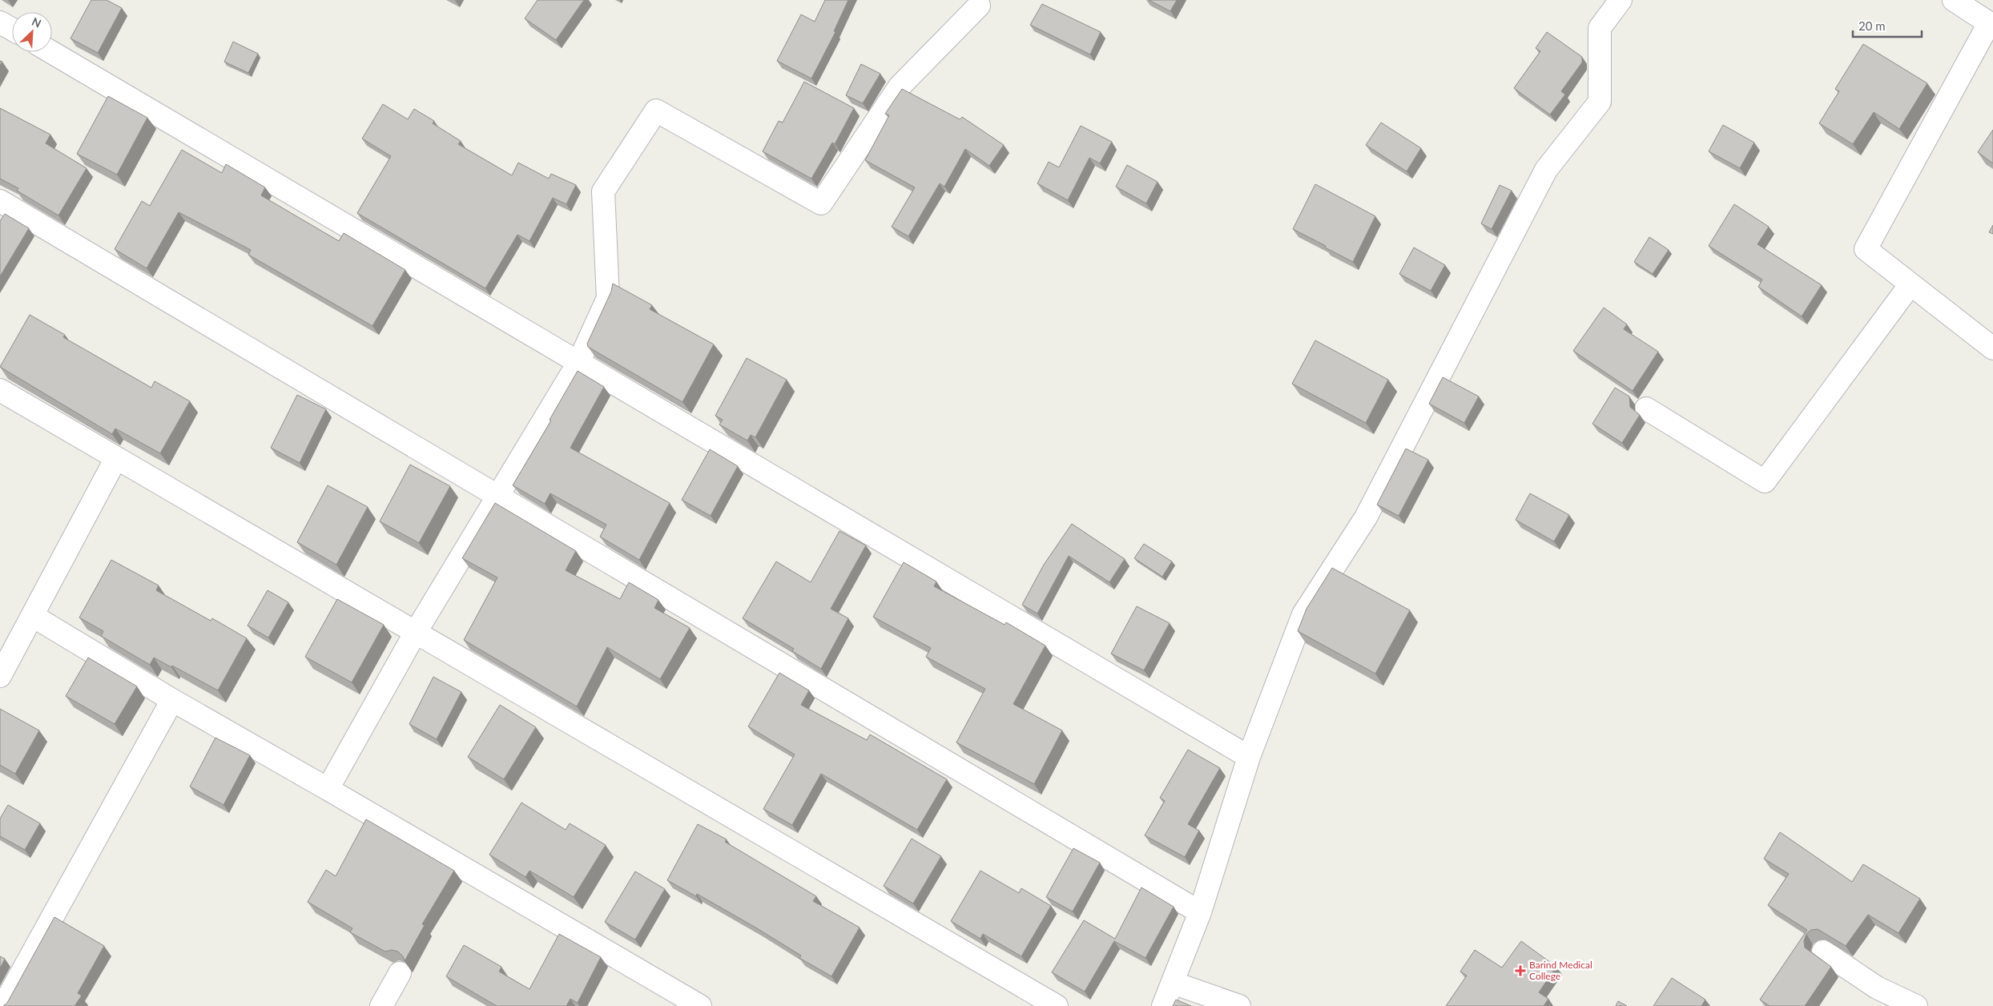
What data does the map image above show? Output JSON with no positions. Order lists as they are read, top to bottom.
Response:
{
  "places": {
    "health": ["Barind Medical College"]
  },
  "scale_bar": "20 m",
  "north": "top right"
}
